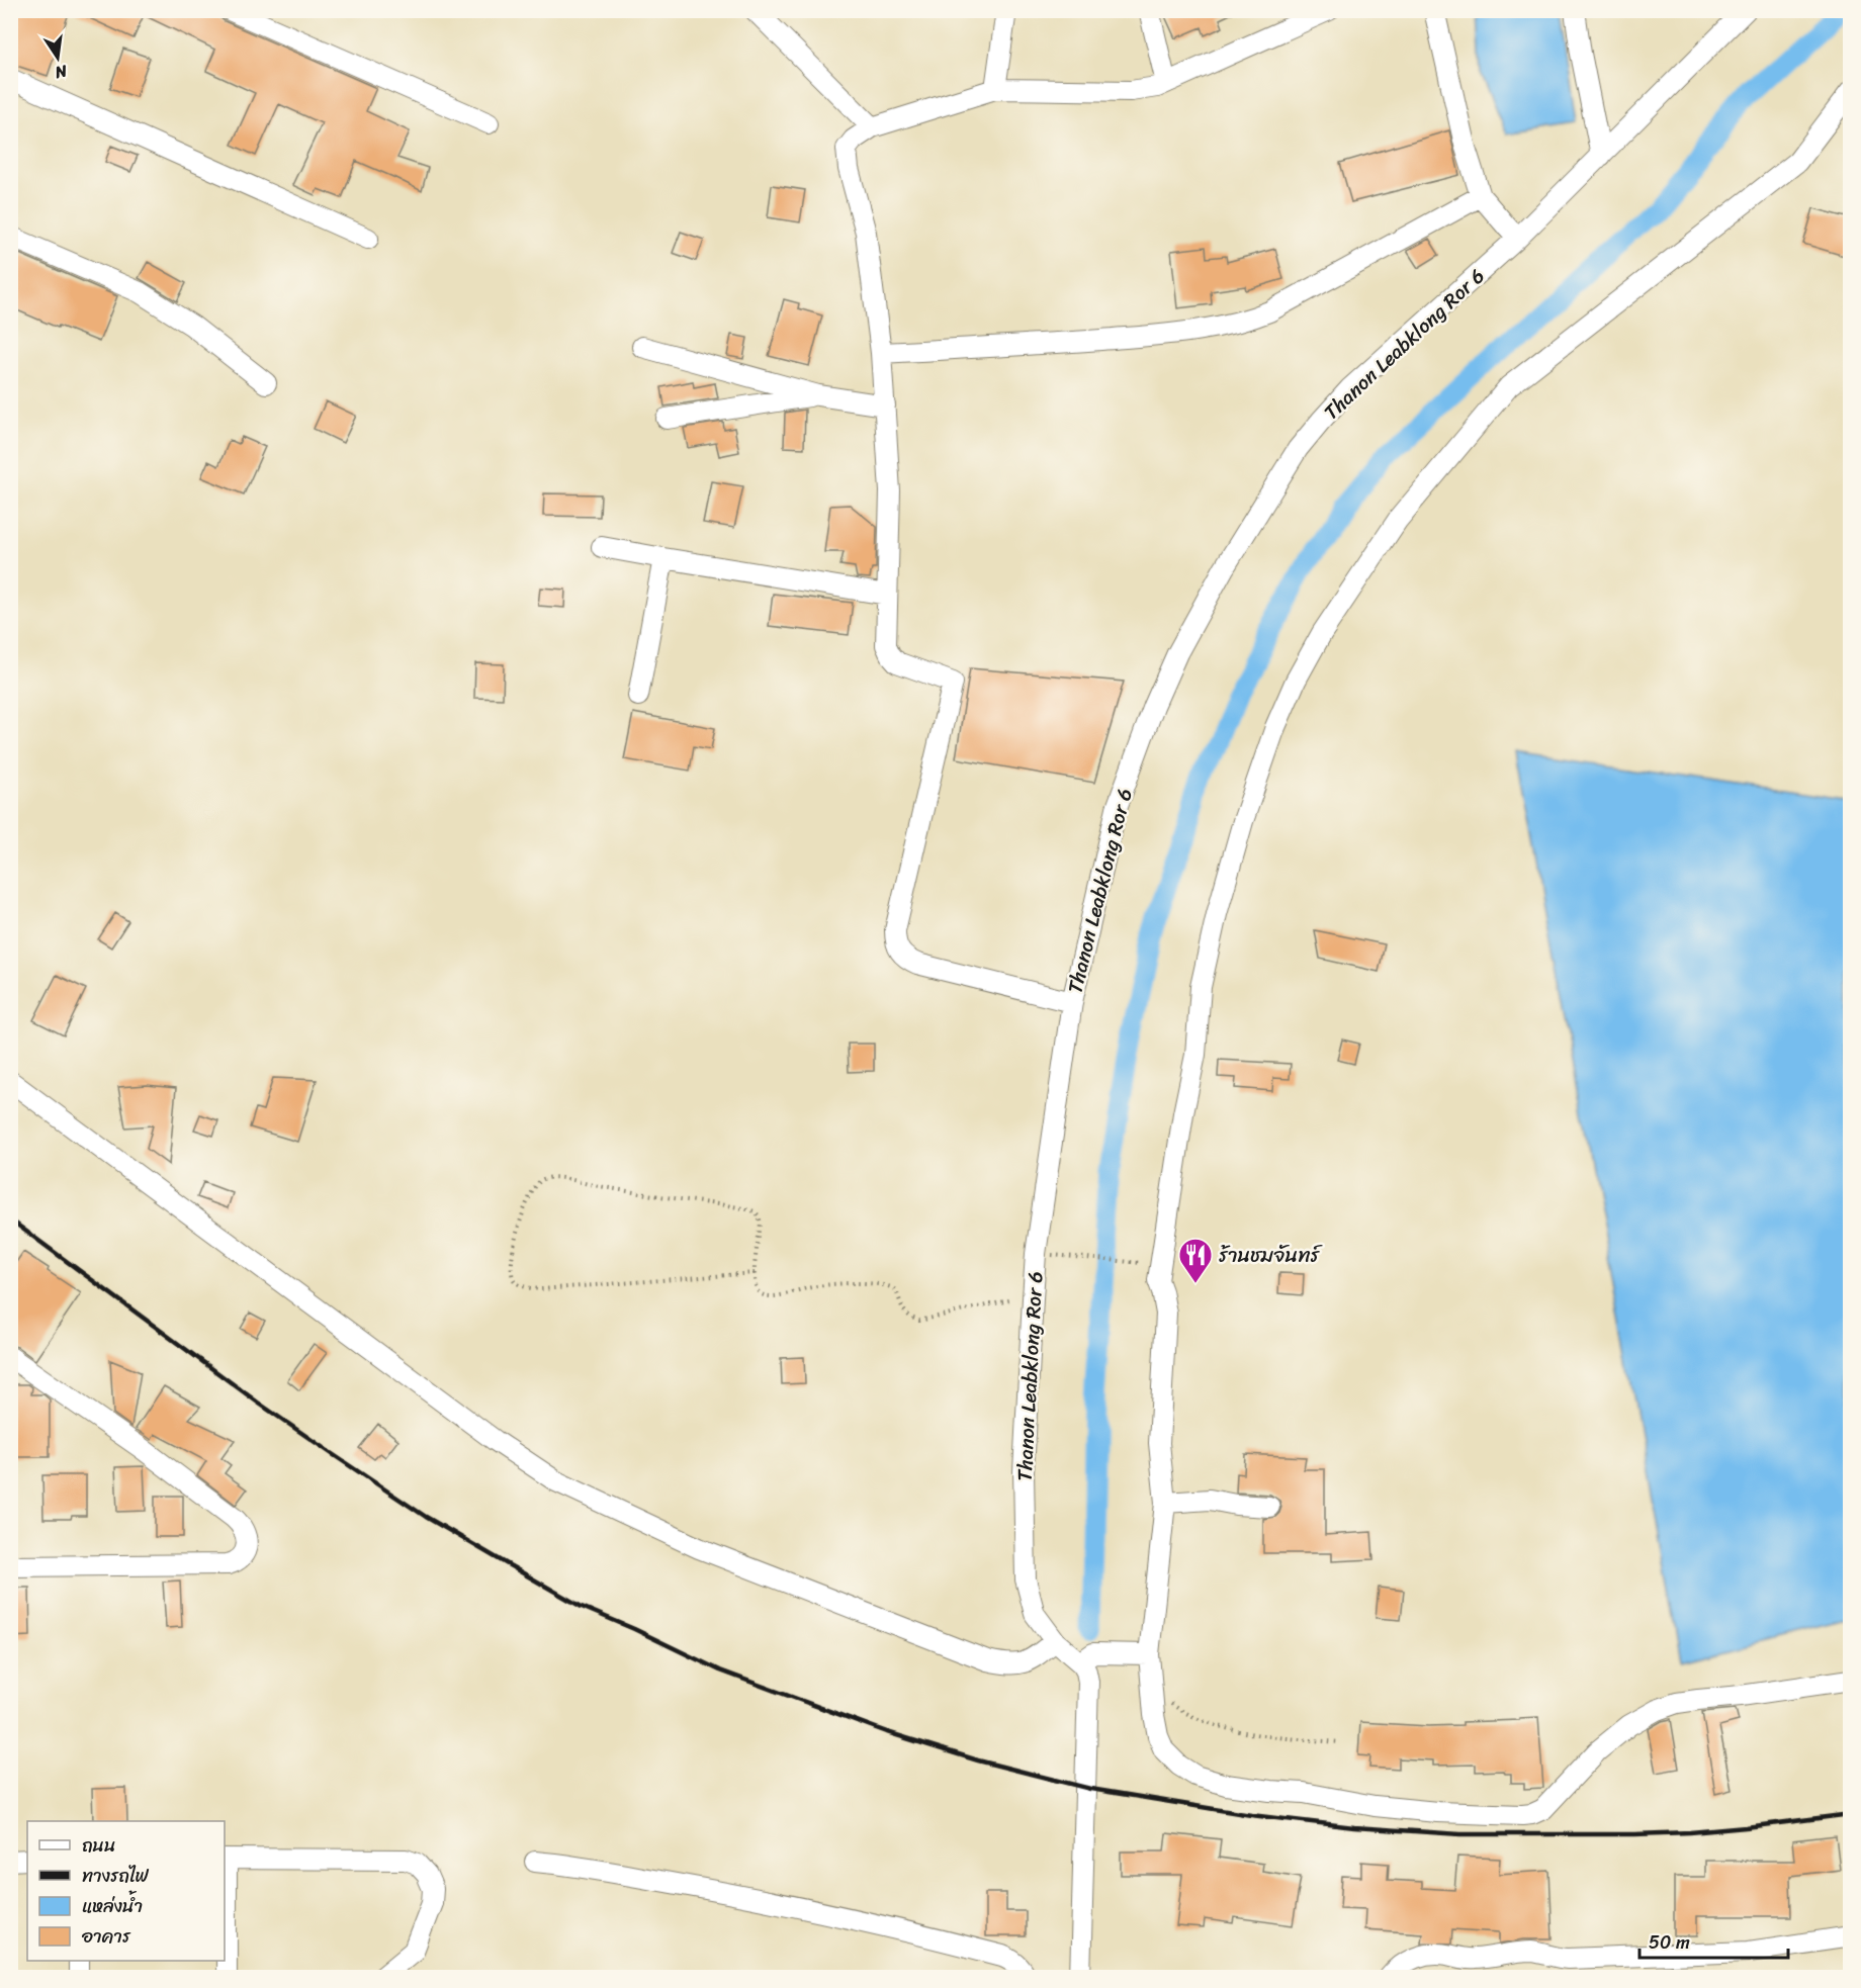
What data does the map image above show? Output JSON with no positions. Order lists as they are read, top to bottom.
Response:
{
  "streets": {
    "street": ["Thanon Leabklong Ror 6"]
  },
  "places": {
    "restaurant": ["ร้านชมจันทร์"]
  },
  "legend": [
    "ถนน",
    "ทางรถไฟ",
    "แหล่งน้ำ",
    "อาคาร"
  ],
  "scale_bar": "50 m",
  "north": "bottom"
}
